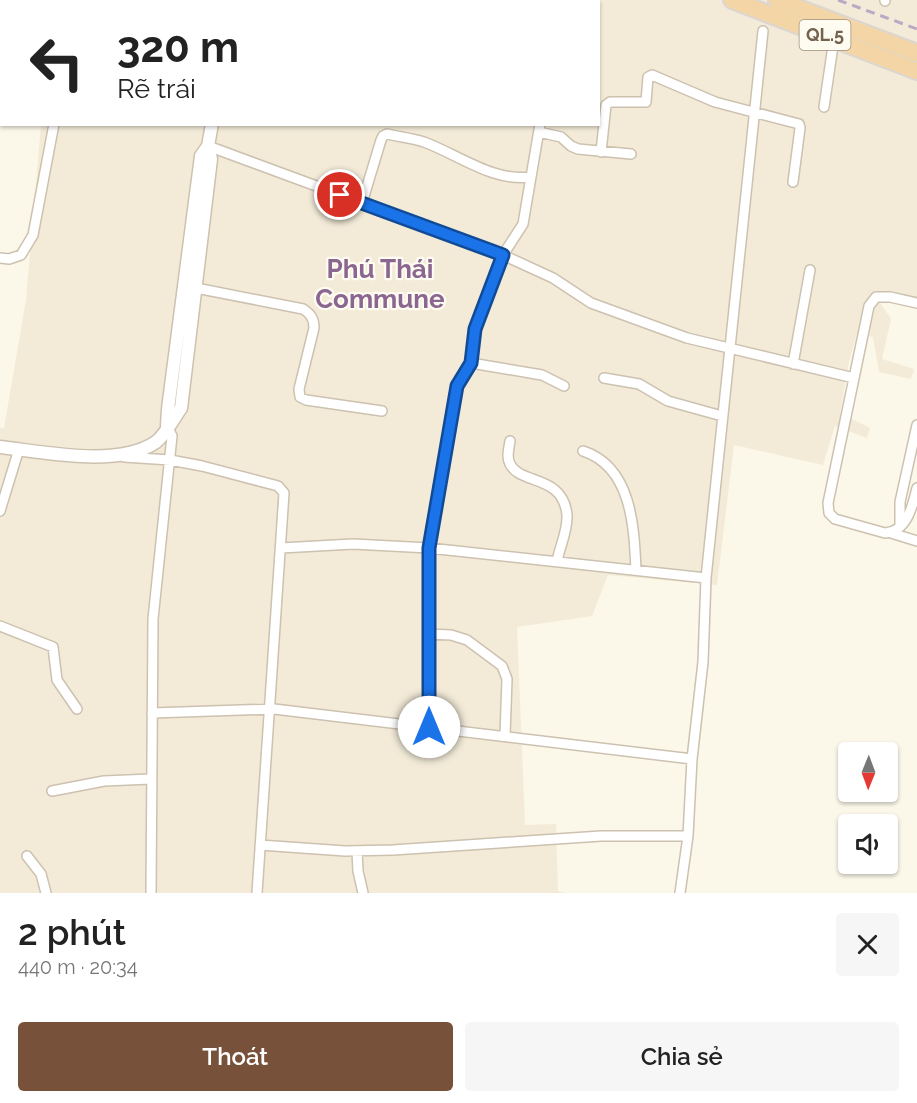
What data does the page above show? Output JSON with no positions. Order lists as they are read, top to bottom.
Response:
{
  "streets": {
    "highway": ["QL.5"]
  },
  "districts": ["Phú Thái Commune"],
  "north": "bottom",
  "page": {
    "turn": ["320 m", "Rẽ trái"],
    "heading": ["2 phút", "440 m · 20:34"],
    "buttons": ["Thoát", "Chia sẻ"]
  }
}
